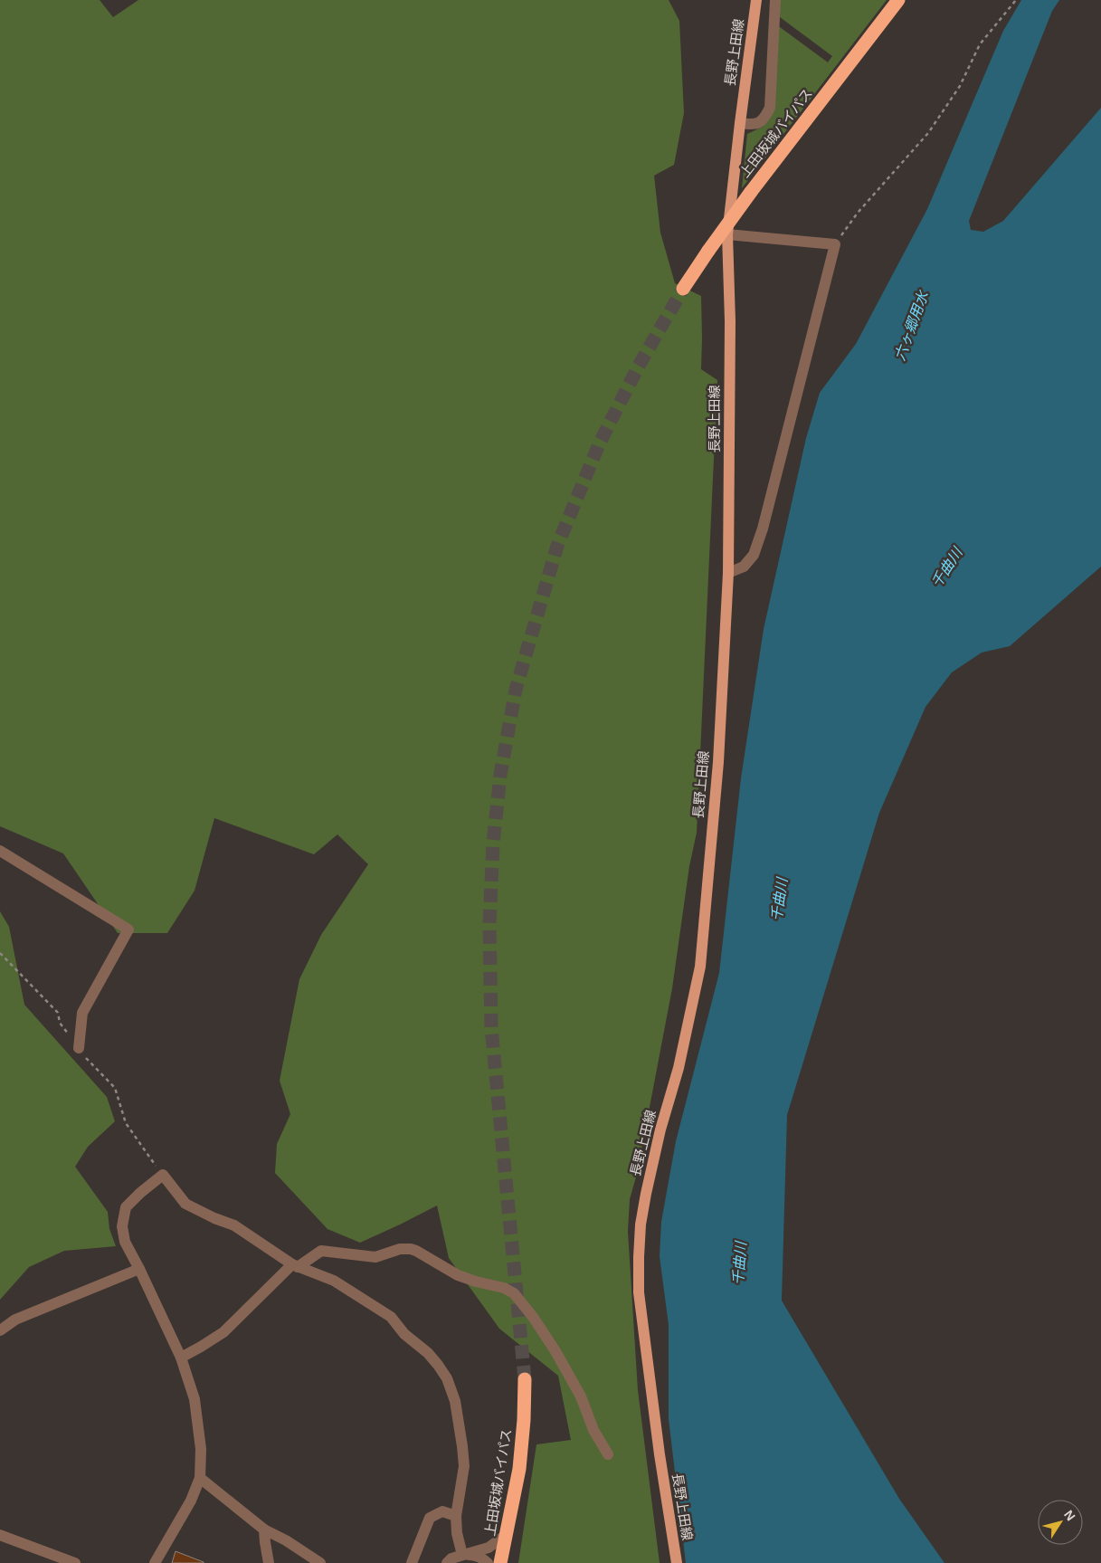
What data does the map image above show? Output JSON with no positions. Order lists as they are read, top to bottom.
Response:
{
  "streets": {
    "highway": ["上田坂城バイパス"],
    "main road": ["長野上田線"]
  },
  "water": ["六ヶ郷用水", "千曲川"],
  "north": "top right"
}
